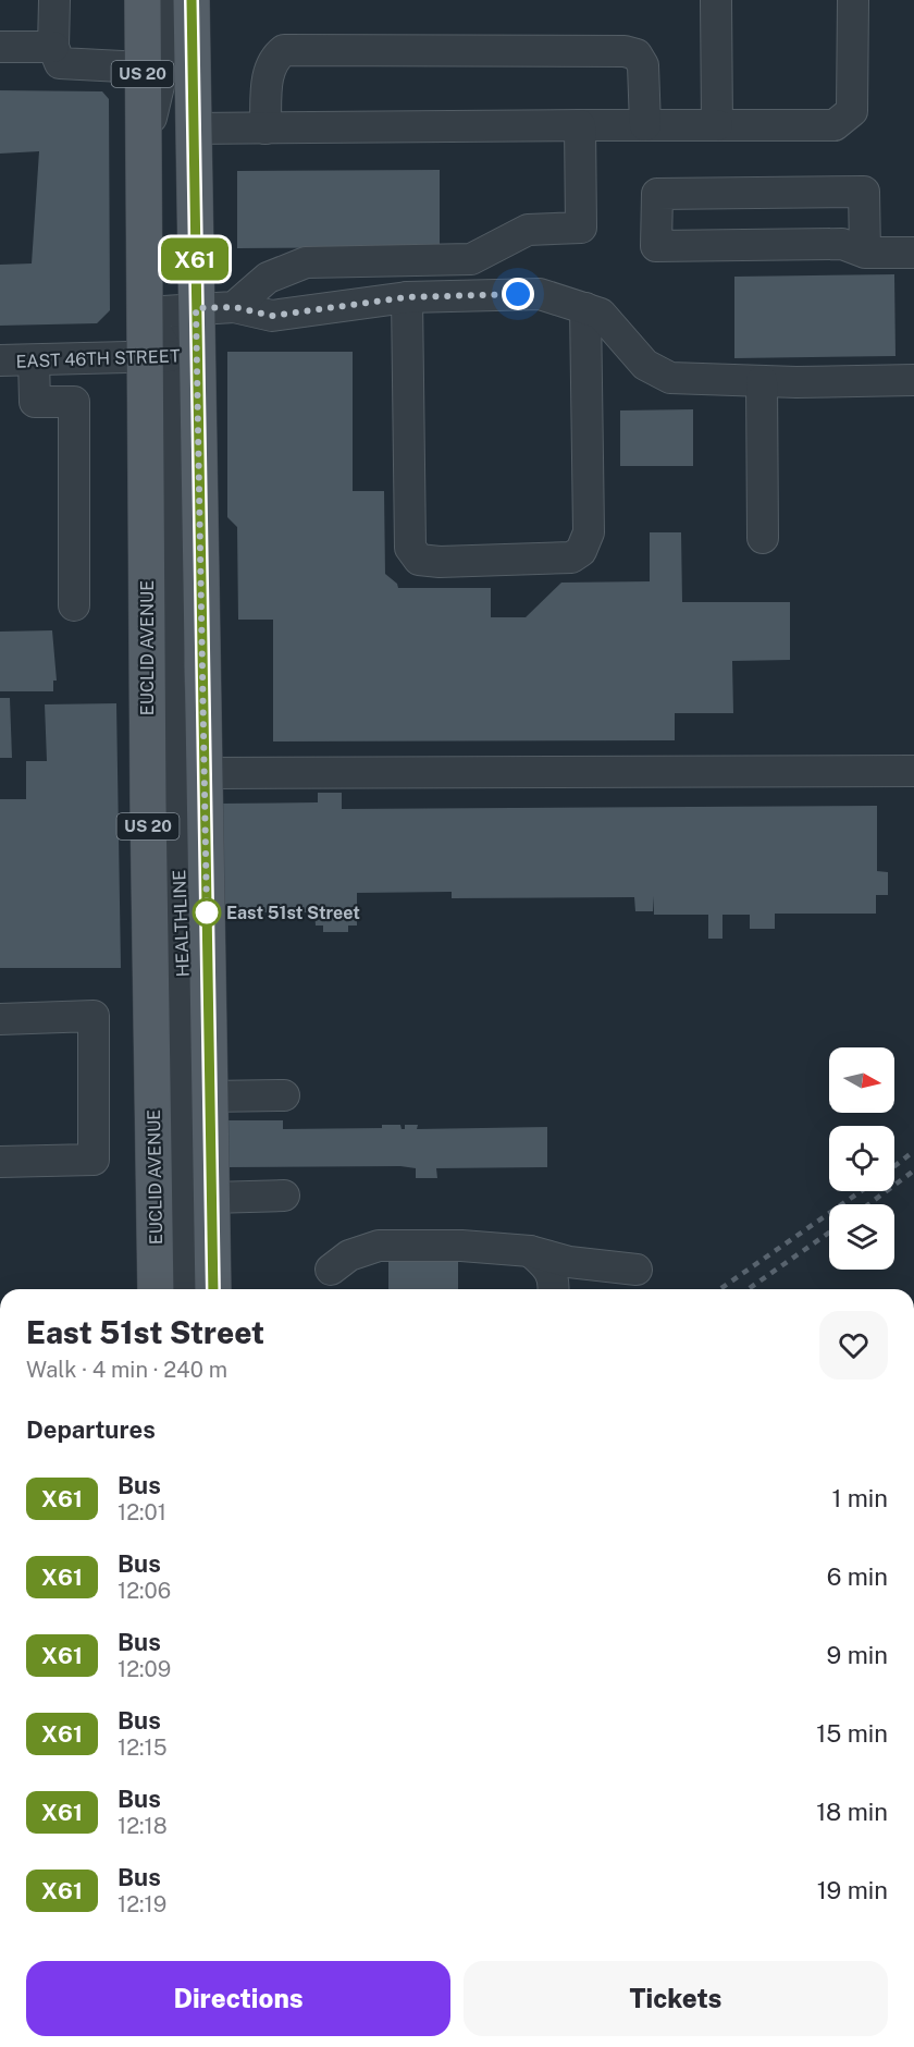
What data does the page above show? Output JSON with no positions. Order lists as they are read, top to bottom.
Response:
{
  "streets": {
    "main road": ["US 20", "EUCLID AVENUE"],
    "street": ["EAST 46TH STREET", "HEALTHLINE"]
  },
  "crossings": [
    ["EAST 46TH STREET", "EUCLID AVENUE"],
    ["EAST 46TH STREET", "HEALTHLINE"],
    ["EUCLID AVENUE", "HEALTHLINE"]
  ],
  "places": ["East 51st Street"],
  "lines": ["bus line X61"],
  "north": "right",
  "page": {
    "on_map": "X61",
    "heading": [
      ["East 51st Street", "Walk · 4 min · 240 m"],
      "Departures"
    ],
    "list": [
      {
        "mark": "X61",
        "name": "Bus",
        "note": "12:01",
        "value": "1 min"
      },
      {
        "mark": "X61",
        "name": "Bus",
        "note": "12:06",
        "value": "6 min"
      },
      {
        "mark": "X61",
        "name": "Bus",
        "note": "12:09",
        "value": "9 min"
      },
      {
        "mark": "X61",
        "name": "Bus",
        "note": "12:15",
        "value": "15 min"
      },
      {
        "mark": "X61",
        "name": "Bus",
        "note": "12:18",
        "value": "18 min"
      },
      {
        "mark": "X61",
        "name": "Bus",
        "note": "12:19",
        "value": "19 min"
      }
    ],
    "buttons": ["Directions", "Tickets"]
  }
}
